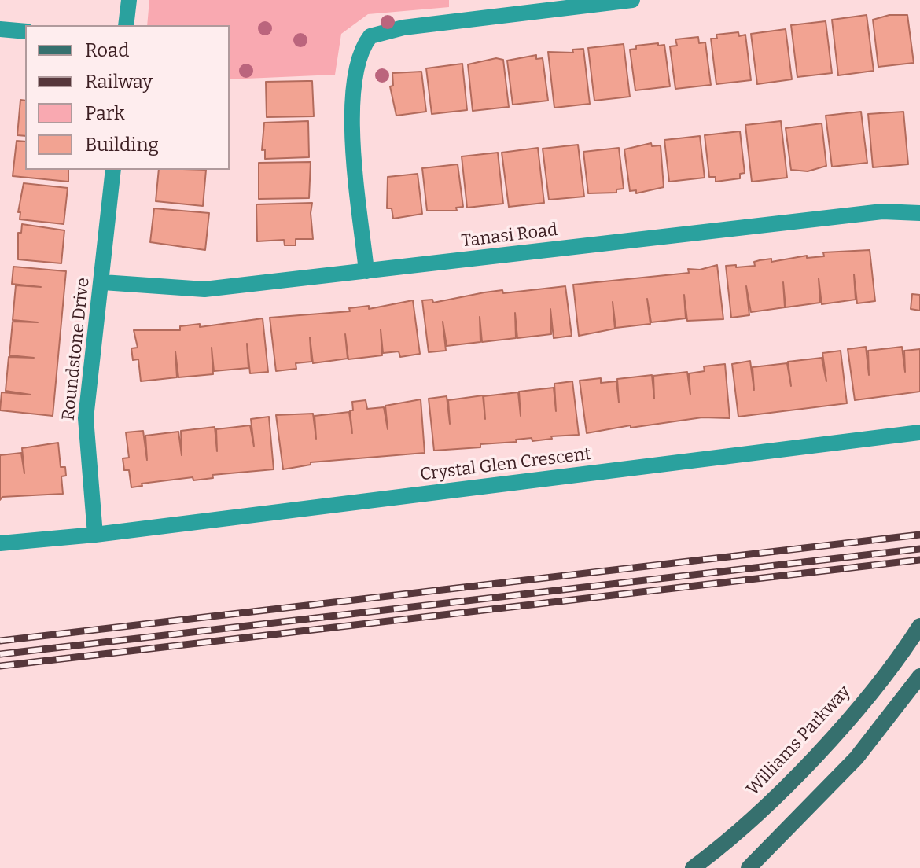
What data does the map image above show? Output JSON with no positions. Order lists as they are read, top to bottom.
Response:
{
  "streets": {
    "main road": ["Williams Parkway"],
    "street": ["Tanasi Road", "Roundstone Drive", "Crystal Glen Crescent"]
  },
  "crossings": [
    ["Tanasi Road", "Roundstone Drive"],
    ["Roundstone Drive", "Crystal Glen Crescent"]
  ],
  "legend": [
    "Road",
    "Railway",
    "Park",
    "Building"
  ]
}
